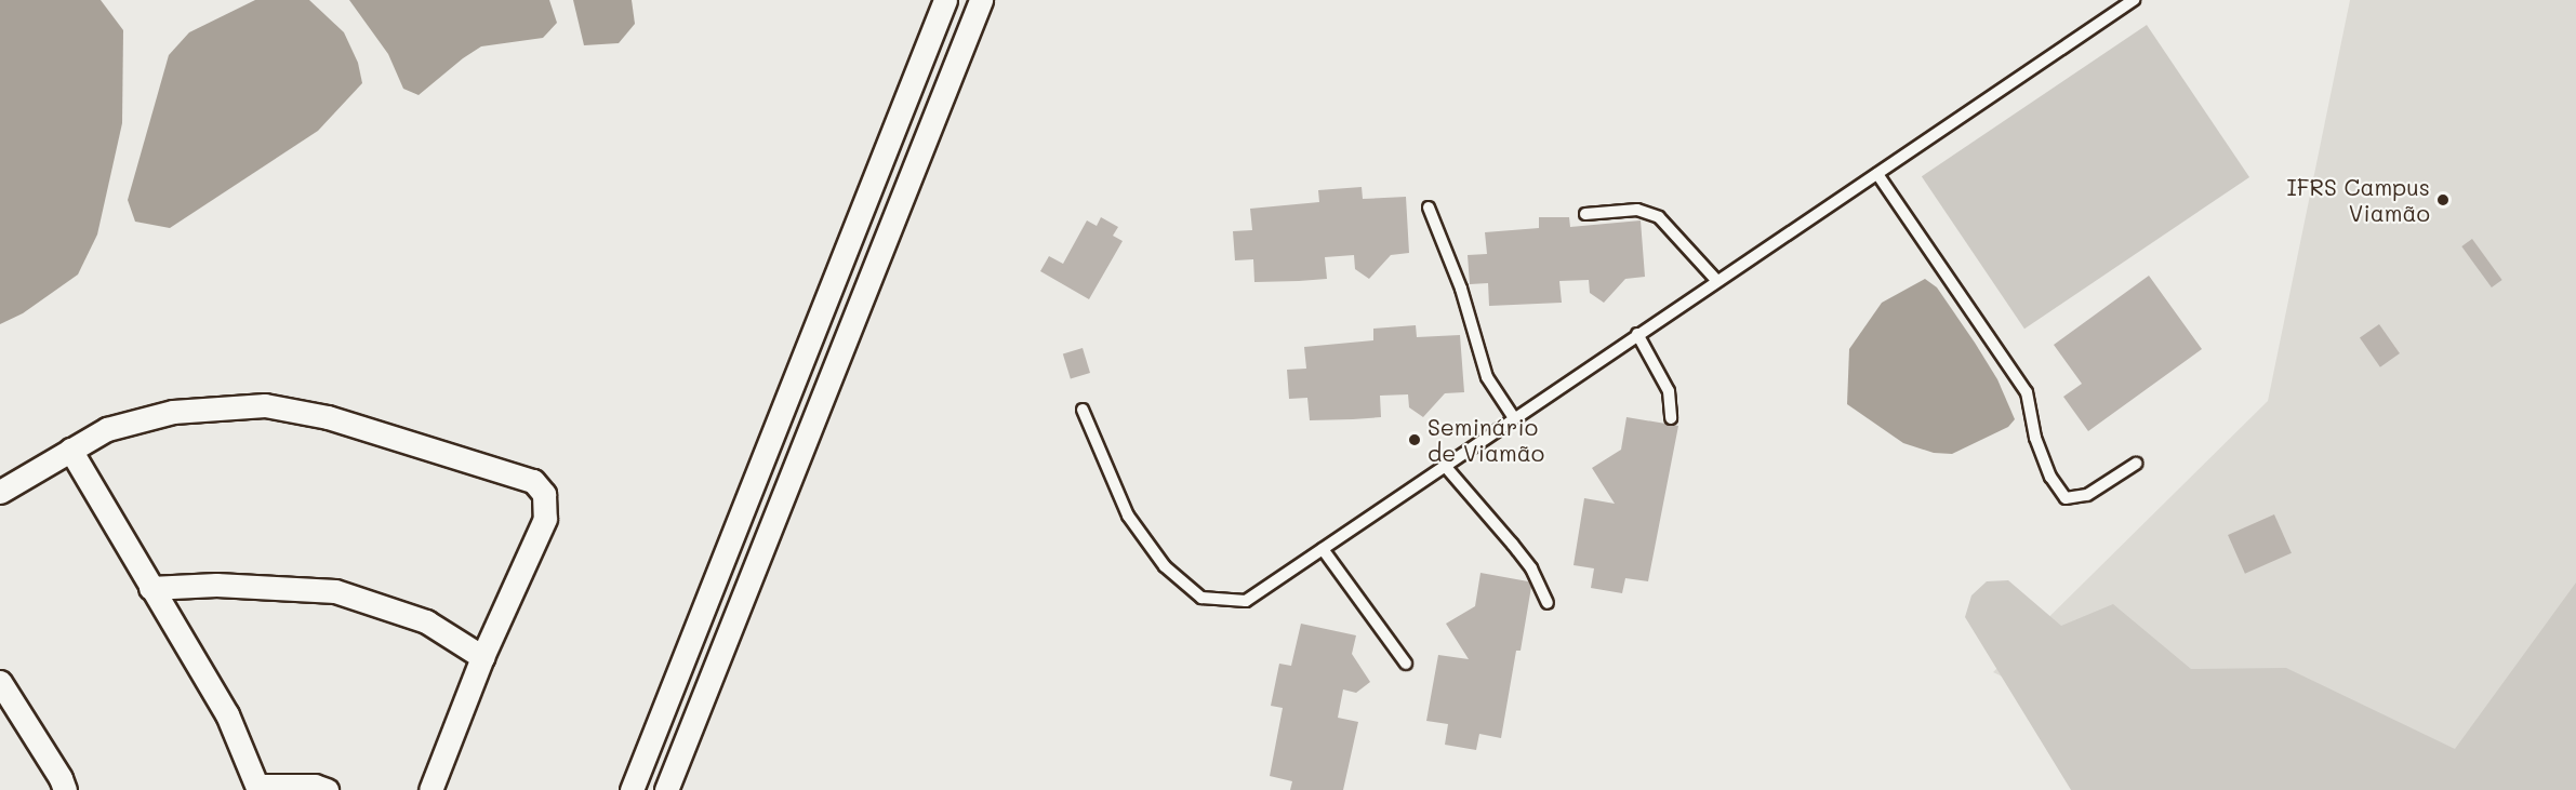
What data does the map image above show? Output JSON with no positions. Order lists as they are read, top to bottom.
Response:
{
  "places": ["IFRS Campus Viamão", "Seminário de Viamão"]
}
